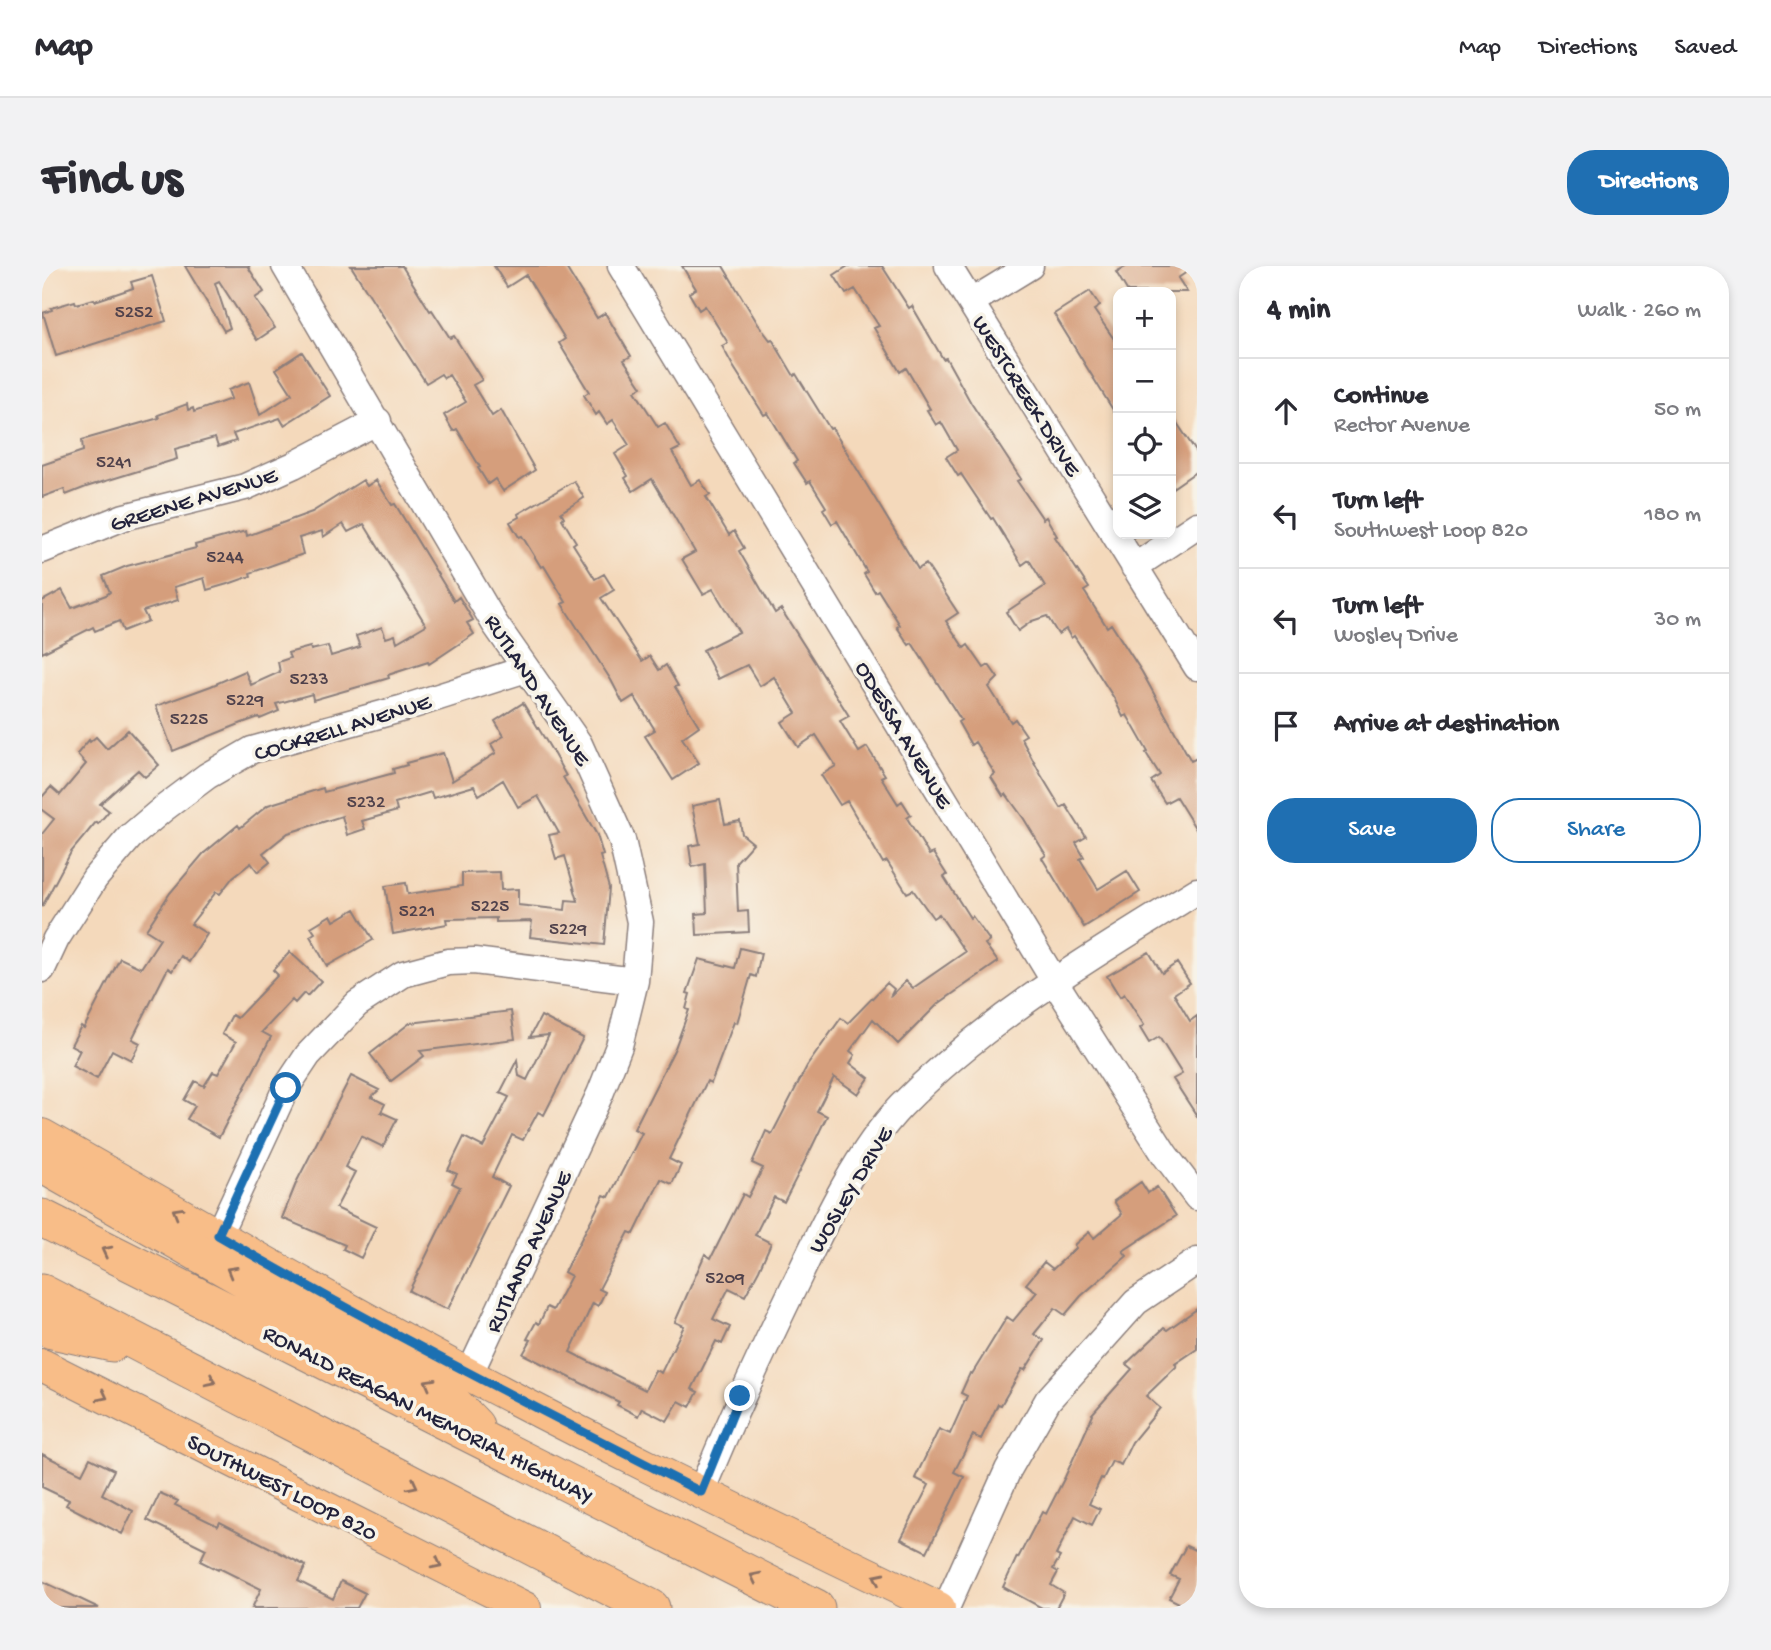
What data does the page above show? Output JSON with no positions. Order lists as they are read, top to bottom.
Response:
{
  "streets": {
    "highway": ["RONALD REAGAN MEMORIAL HIGHWAY"],
    "main road": ["SOUTHWEST LOOP 820"],
    "street": [
      "WESTCREEK DRIVE",
      "GREENE AVENUE",
      "RUTLAND AVENUE",
      "COCKRELL AVENUE",
      "ODESSA AVENUE",
      "WOSLEY DRIVE"
    ]
  },
  "crossings": [
    ["GREENE AVENUE", "RUTLAND AVENUE"],
    ["RUTLAND AVENUE", "COCKRELL AVENUE"],
    ["ODESSA AVENUE", "WOSLEY DRIVE"]
  ],
  "house_numbers": [
    "5252",
    "5241",
    "5244",
    "5233",
    "5229",
    "5225",
    "5232",
    "5225",
    "5221",
    "5229",
    "5209"
  ],
  "page": {
    "header": "Map",
    "nav": ["Map", "Directions", "Saved"],
    "buttons": [
      "Directions",
      ["Save", "Share"]
    ],
    "title": "Find us",
    "heading": ["4 min", "Walk · 260 m"],
    "map_buttons": ["+", "−"],
    "list": [
      ["Continue", "Rector Avenue", "50 m"],
      ["Turn left", "Southwest Loop 820", "180 m"],
      ["Turn left", "Wosley Drive", "30 m"],
      "Arrive at destination"
    ]
  }
}
